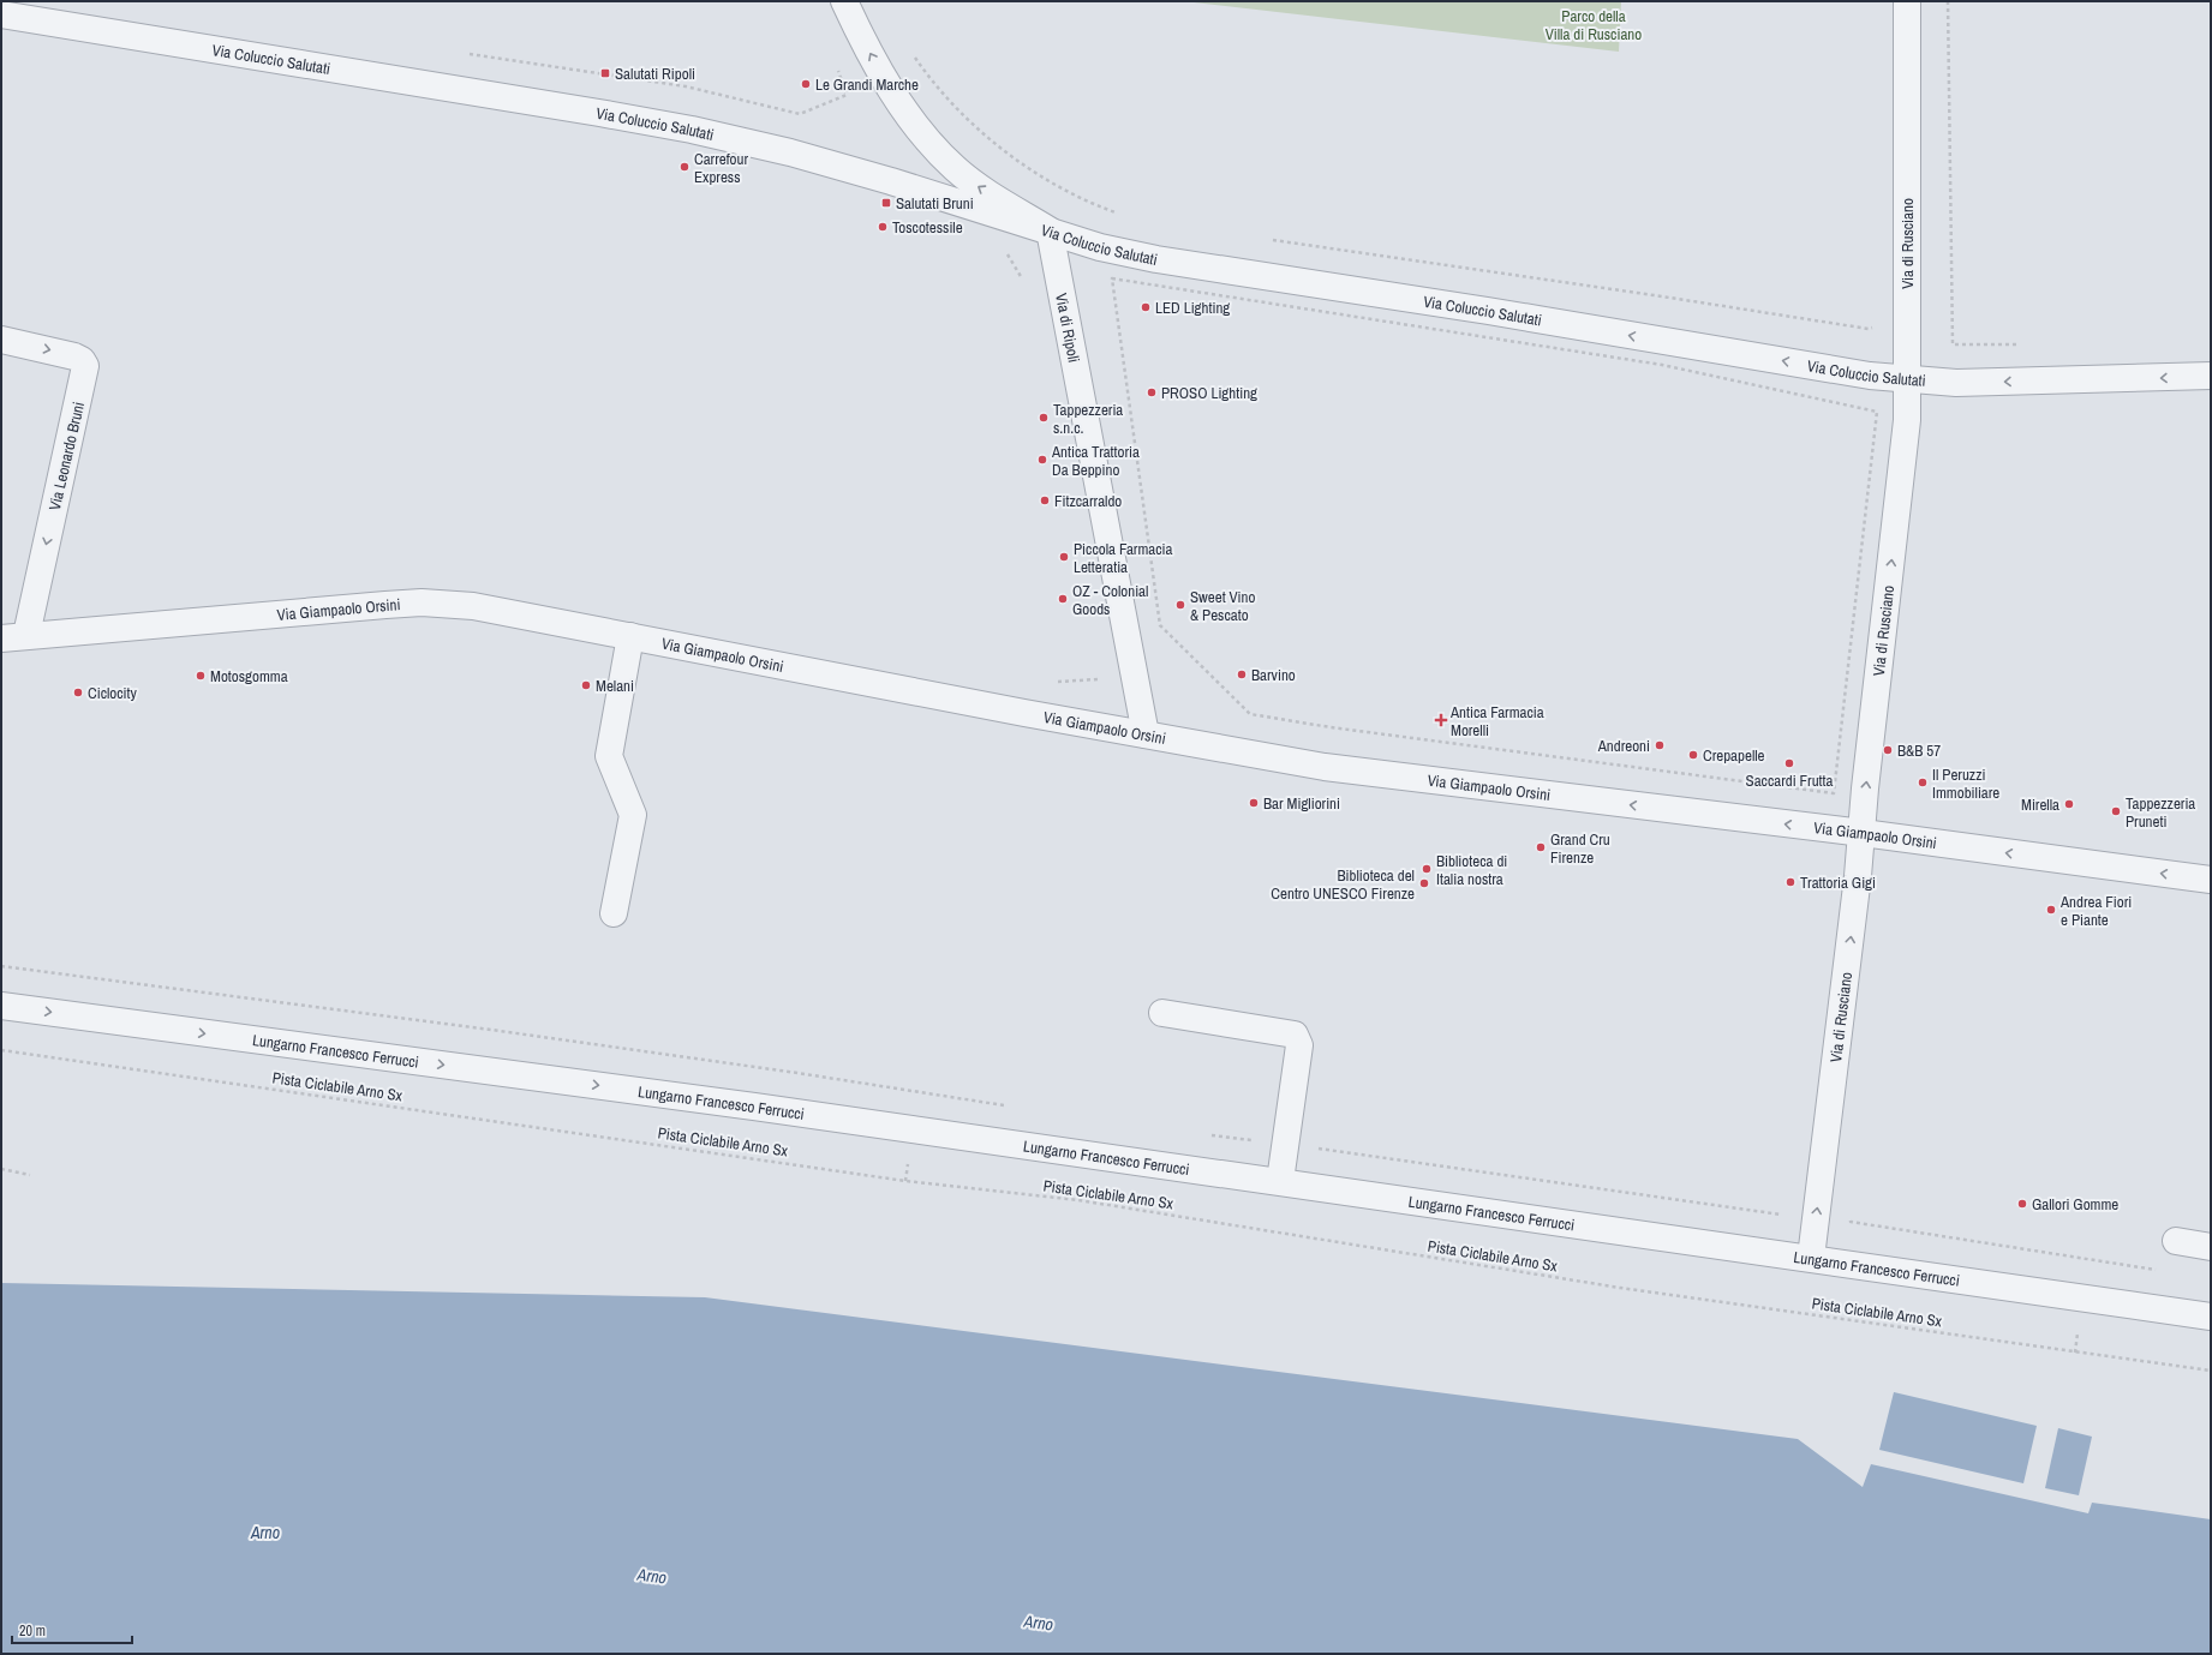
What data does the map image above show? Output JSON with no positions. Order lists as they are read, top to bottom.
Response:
{
  "streets": {
    "street": [
      "Via Coluccio Salutati",
      "Via di Rusciano",
      "Via di Ripoli",
      "Via Leonardo Bruni",
      "Via Giampaolo Orsini",
      "Lungarno Francesco Ferrucci"
    ],
    "path": ["Pista Ciclabile Arno Sx"]
  },
  "crossings": [
    ["Via Coluccio Salutati", "Via di Rusciano"],
    ["Via Coluccio Salutati", "Via di Ripoli"],
    ["Via di Rusciano", "Via Giampaolo Orsini"],
    ["Via di Rusciano", "Lungarno Francesco Ferrucci"],
    ["Via di Ripoli", "Via Giampaolo Orsini"],
    ["Via Leonardo Bruni", "Via Giampaolo Orsini"]
  ],
  "one_way": [
    "Via Coluccio Salutati",
    "Via di Rusciano",
    "Via Leonardo Bruni",
    "Via Giampaolo Orsini",
    "Lungarno Francesco Ferrucci"
  ],
  "water": ["Arno"],
  "parks": ["Parco della Villa di Rusciano"],
  "places": {
    "transit": ["Salutati Ripoli", "Salutati Bruni"],
    "other": [
      "Le Grandi Marche",
      "Carrefour Express",
      "Toscotessile",
      "LED Lighting",
      "PROSO Lighting",
      "Tappezzeria s.n.c.",
      "Antica Trattoria Da Beppino",
      "Fitzcarraldo",
      "Piccola Farmacia Letteratia",
      "OZ - Colonial Goods",
      "Sweet Vino & Pescato",
      "Barvino",
      "Motosgomma",
      "Melani",
      "Ciclocity",
      "Andreoni",
      "B&B 57",
      "Crepapelle",
      "Saccardi Frutta",
      "Il Peruzzi Immobiliare",
      "Bar Migliorini",
      "Mirella",
      "Tappezzeria Pruneti",
      "Grand Cru Firenze",
      "Biblioteca di Italia nostra",
      "Trattoria Gigi",
      "Biblioteca del Centro UNESCO Firenze",
      "Andrea Fiori e Piante",
      "Gallori Gomme"
    ],
    "health": ["Antica Farmacia Morelli"]
  },
  "scale_bar": "20 m"
}
